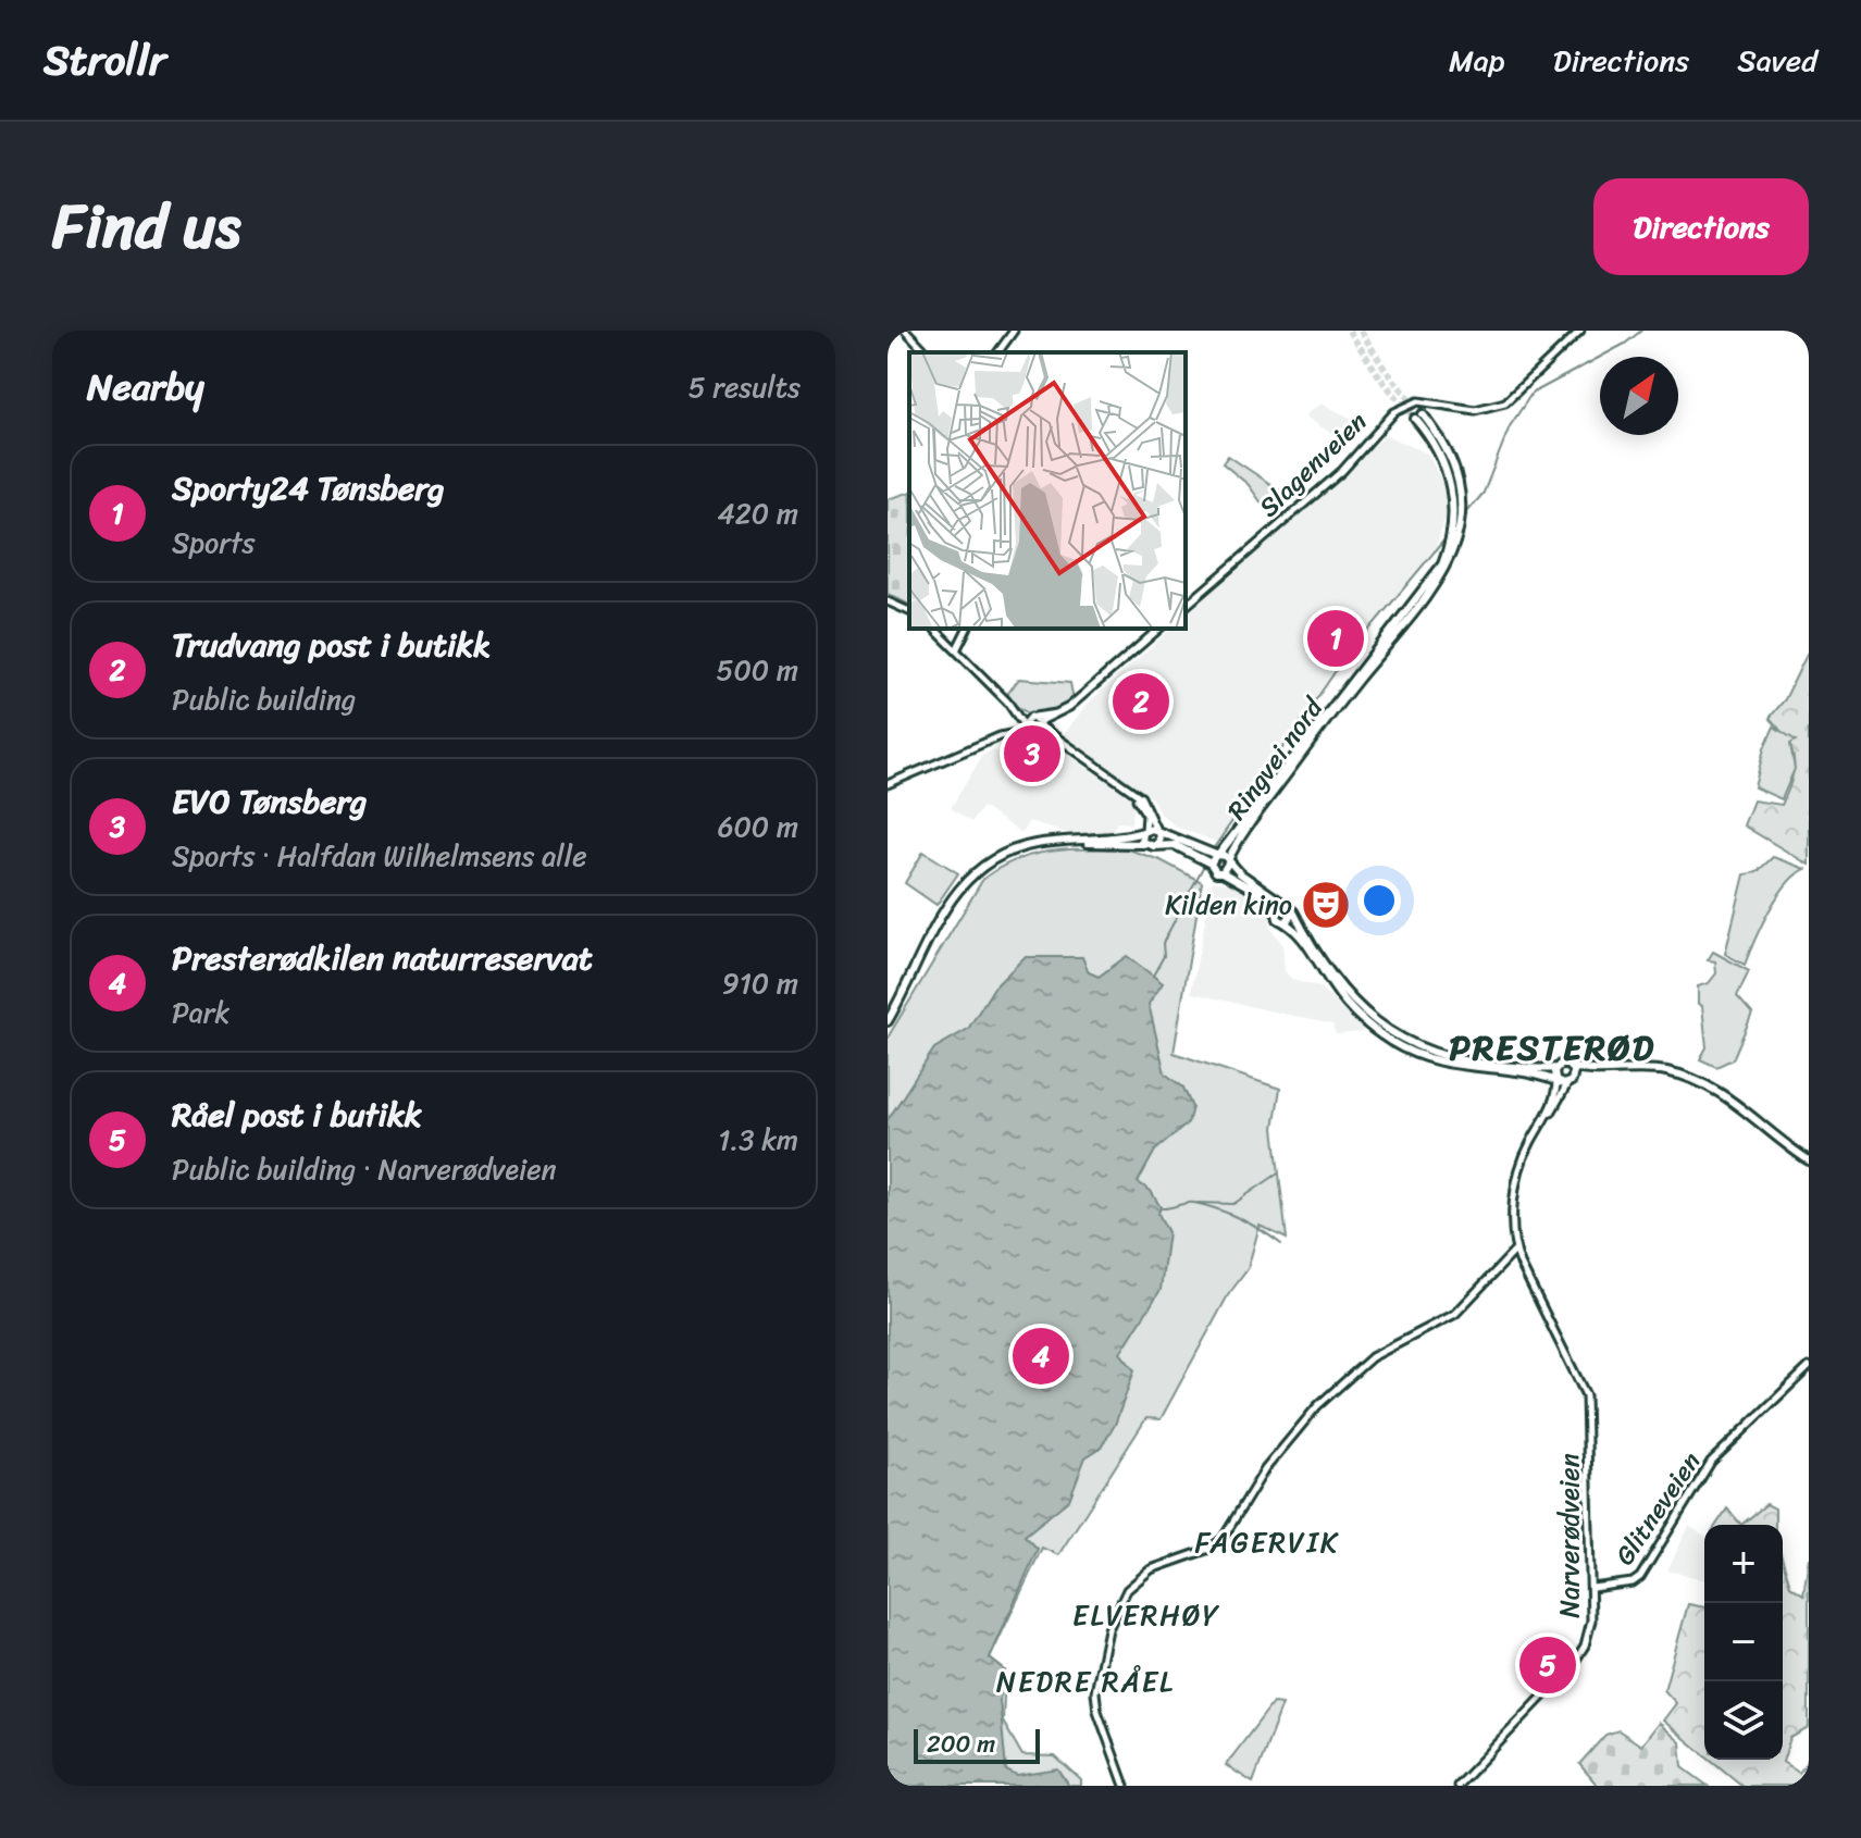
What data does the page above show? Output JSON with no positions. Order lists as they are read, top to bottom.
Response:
{
  "streets": {
    "main road": [
      "Slagenveien",
      "Ringvei nord",
      "Glitneveien",
      "Narverødveien"
    ]
  },
  "crossings": [
    ["Glitneveien", "Narverødveien"]
  ],
  "districts": [
    "PRESTERØD",
    "FAGERVIK",
    "ELVERHØY",
    "NEDRE RÅEL"
  ],
  "places": {
    "theatre": ["Kilden kino"]
  },
  "scale_bar": "200 m",
  "north": "top right",
  "page": {
    "header": "Strollr",
    "nav": ["Map", "Directions", "Saved"],
    "title": "Find us",
    "buttons": "Directions",
    "heading": ["Nearby", "5 results"],
    "list": [
      {
        "mark": "1",
        "name": "Sporty24 Tønsberg",
        "note": "Sports",
        "value": "420 m"
      },
      {
        "mark": "2",
        "name": "Trudvang post i butikk",
        "note": "Public building",
        "value": "500 m"
      },
      {
        "mark": "3",
        "name": "EVO Tønsberg",
        "note": "Sports · Halfdan Wilhelmsens alle",
        "value": "600 m"
      },
      {
        "mark": "4",
        "name": "Presterødkilen naturreservat",
        "note": "Park",
        "value": "910 m"
      },
      {
        "mark": "5",
        "name": "Råel post i butikk",
        "note": "Public building · Narverødveien",
        "value": "1.3 km"
      }
    ],
    "pins": [
      "1",
      "2",
      "3",
      "4",
      "5"
    ],
    "map_buttons": ["+", "−"],
    "scale": "200 m"
  }
}
